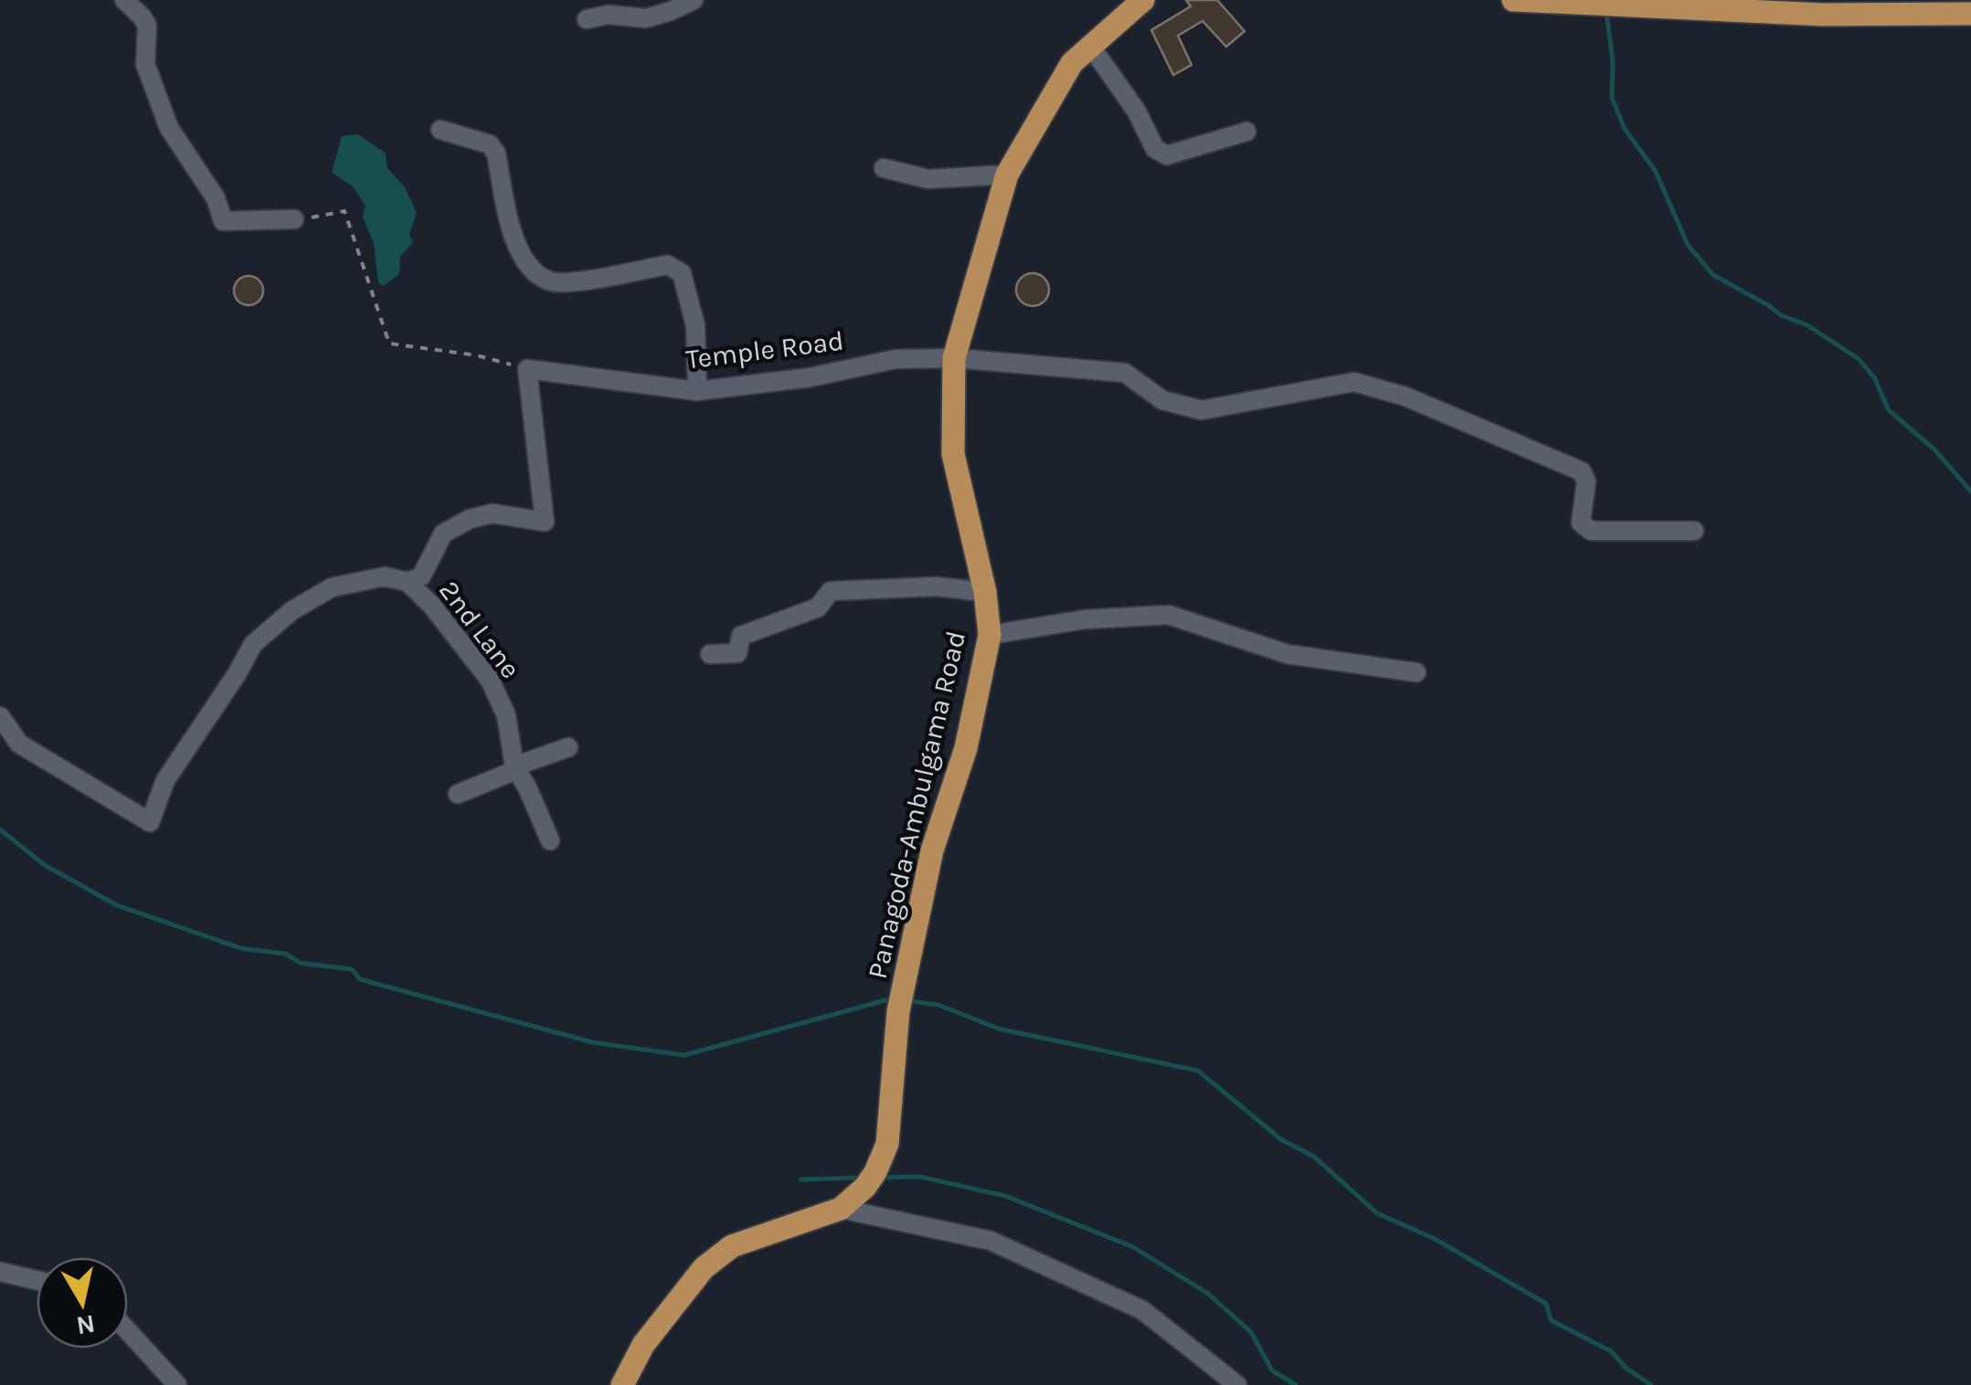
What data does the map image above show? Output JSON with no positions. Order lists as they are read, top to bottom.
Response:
{
  "streets": {
    "main road": ["Panagoda-Ambulgama Road"],
    "street": ["Temple Road", "2nd Lane"]
  },
  "crossings": [
    ["Temple Road", "Panagoda-Ambulgama Road"]
  ],
  "north": "bottom"
}
